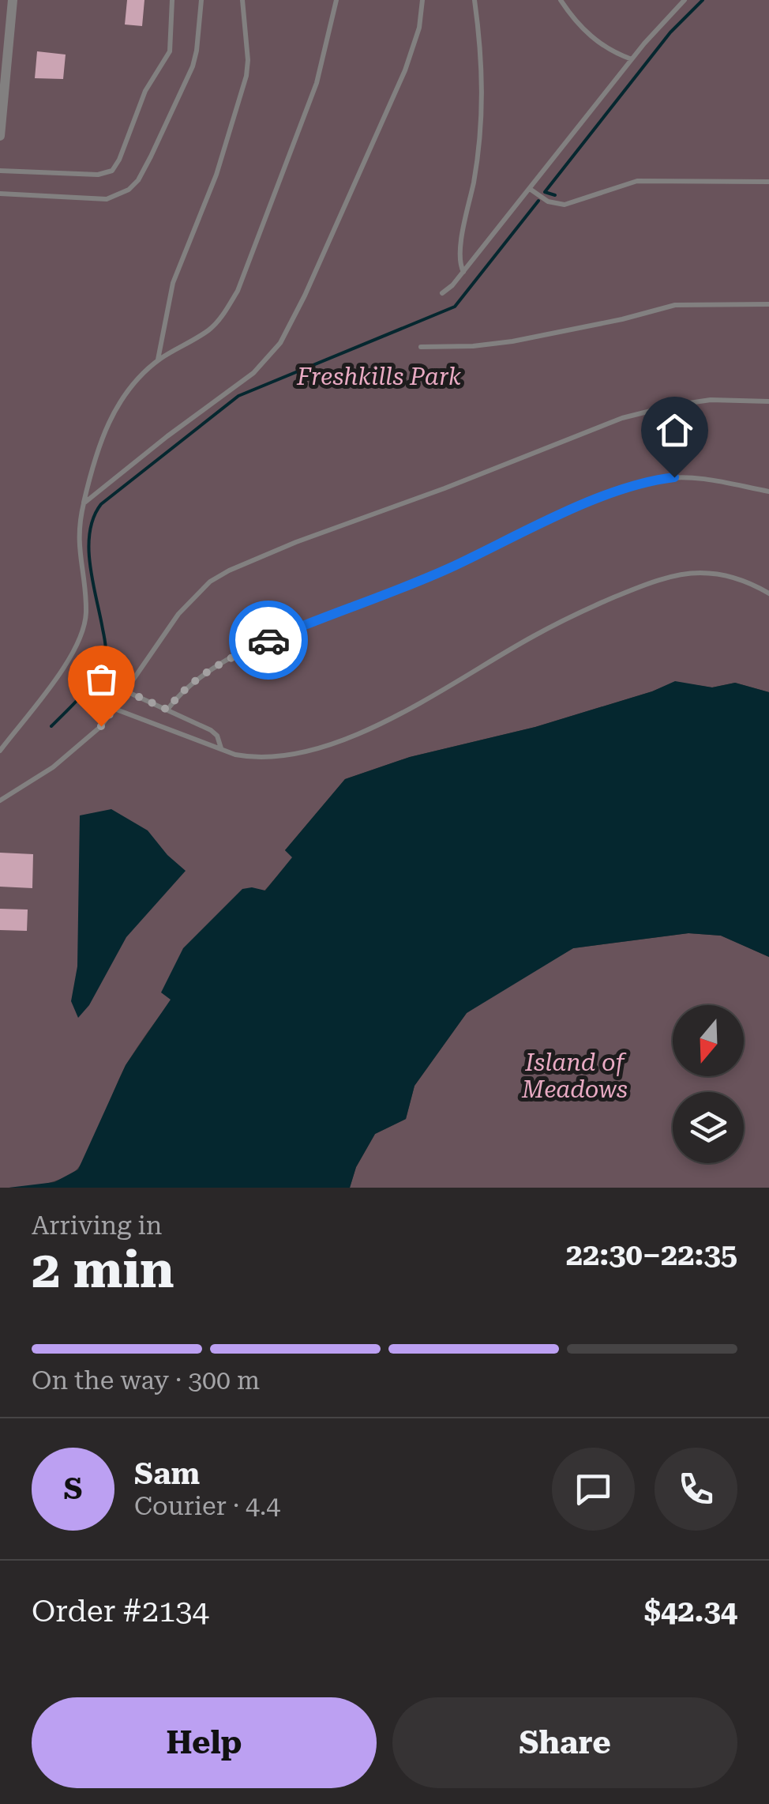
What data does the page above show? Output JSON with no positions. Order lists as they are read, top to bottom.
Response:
{
  "parks": ["Freshkills Park", "Island of Meadows"],
  "north": "bottom",
  "page": {
    "heading": ["2 min", "Arriving in", "22:30–22:35"],
    "panel": [
      "Sam",
      "Courier · 4.4",
      "Order #2134",
      "$42.34"
    ],
    "bar": "On the way · 300 m",
    "round": "S",
    "buttons": ["Help", "Share"]
  }
}
